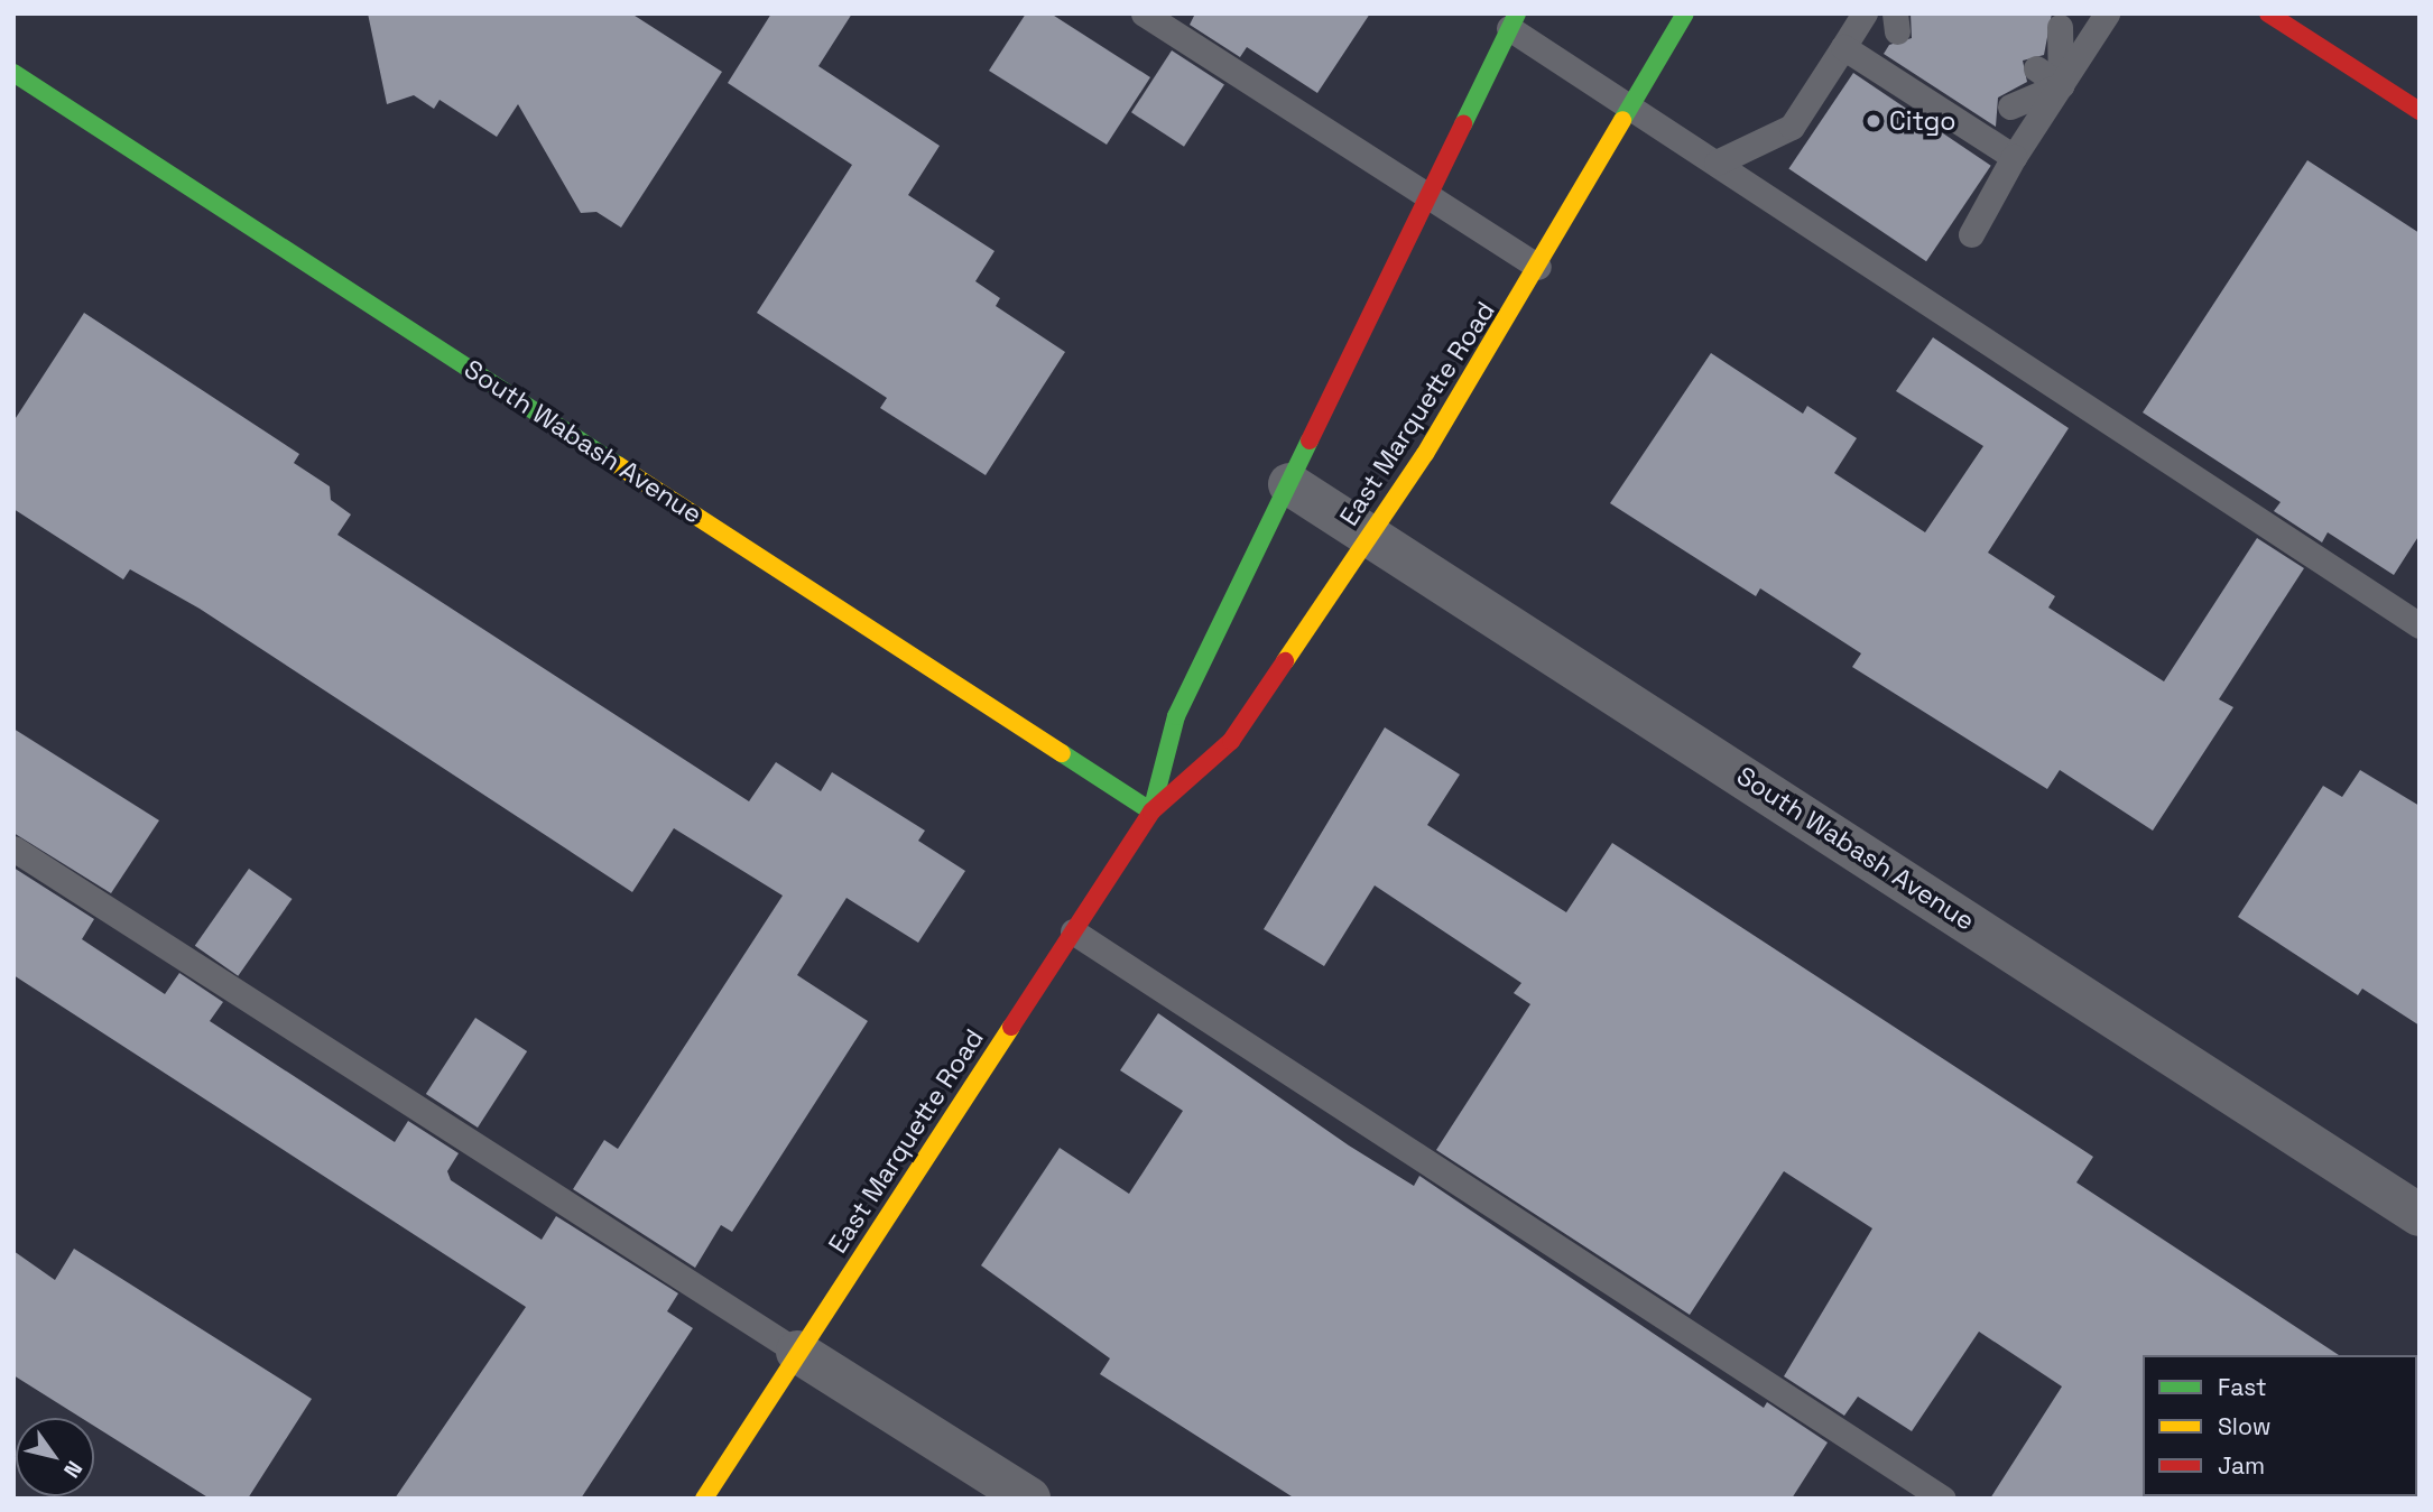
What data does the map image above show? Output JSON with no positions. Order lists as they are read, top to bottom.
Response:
{
  "streets": {
    "street": ["East Marquette Road", "South Wabash Avenue"]
  },
  "crossings": [
    ["East Marquette Road", "South Wabash Avenue"]
  ],
  "places": ["Citgo"],
  "legend": ["Fast", "Slow", "Jam"],
  "north": "bottom right"
}
